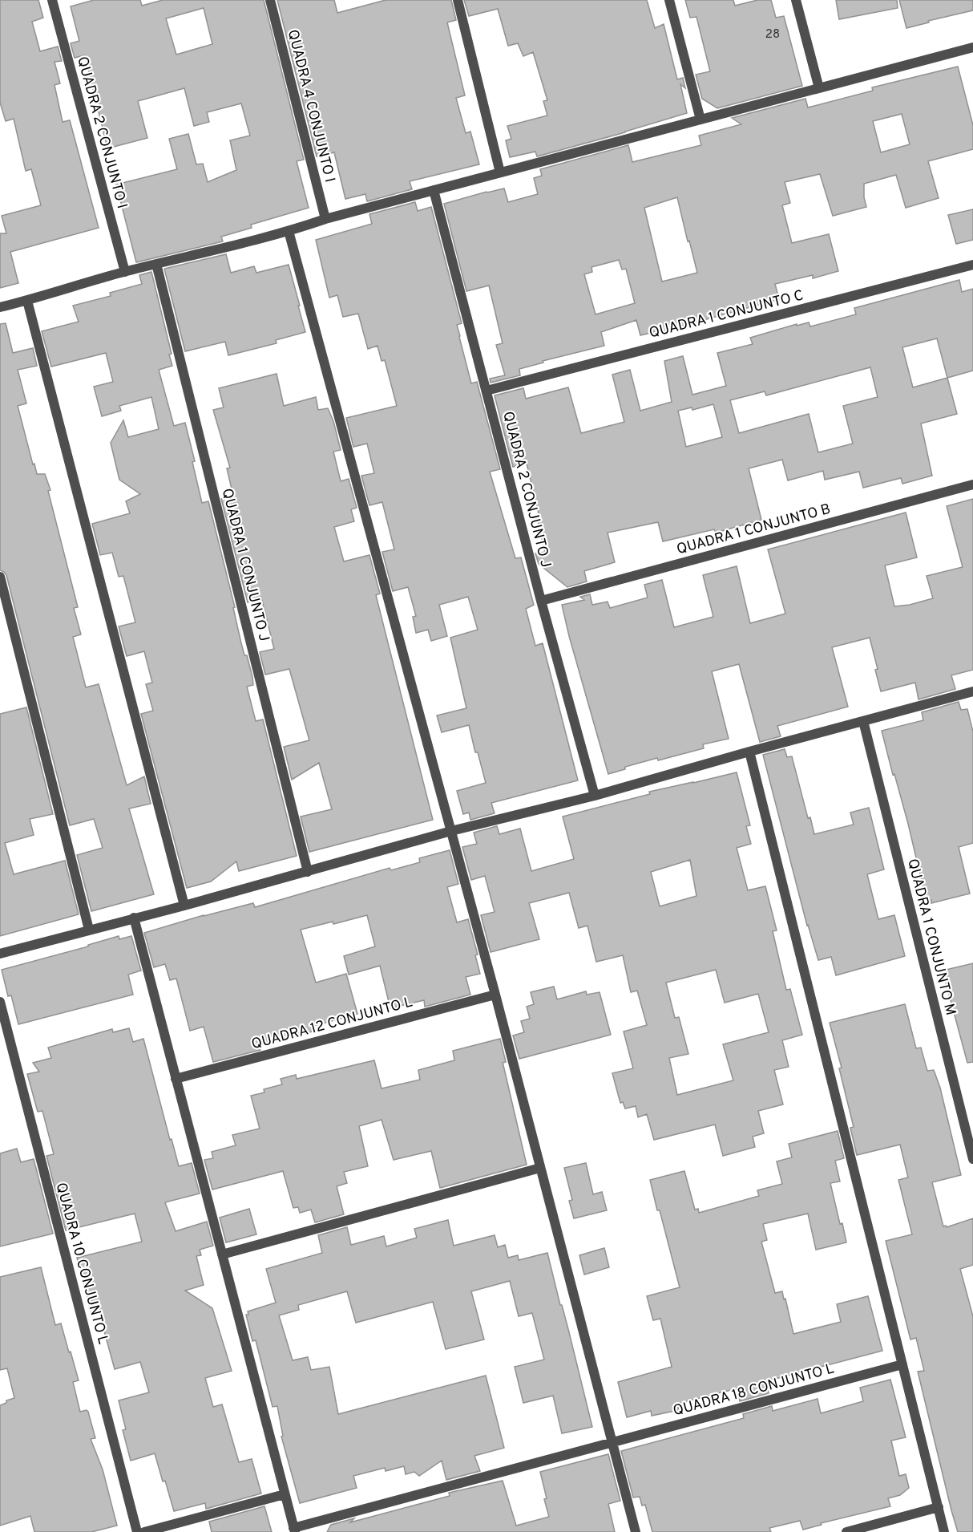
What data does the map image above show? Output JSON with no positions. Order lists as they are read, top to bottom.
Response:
{
  "streets": {
    "street": [
      "QUADRA 4 CONJUNTO I",
      "QUADRA 2 CONJUNTO I",
      "QUADRA 1 CONJUNTO C",
      "QUADRA 2 CONJUNTO J",
      "QUADRA 1 CONJUNTO B",
      "QUADRA 1 CONJUNTO J",
      "QUADRA 1 CONJUNTO M",
      "QUADRA 12 CONJUNTO L",
      "QUADRA 10 CONJUNTO L",
      "QUADRA 18 CONJUNTO L"
    ]
  },
  "crossings": [
    ["QUADRA 1 CONJUNTO C", "QUADRA 2 CONJUNTO J"],
    ["QUADRA 2 CONJUNTO J", "QUADRA 1 CONJUNTO B"]
  ],
  "house_numbers": ["28"]
}
